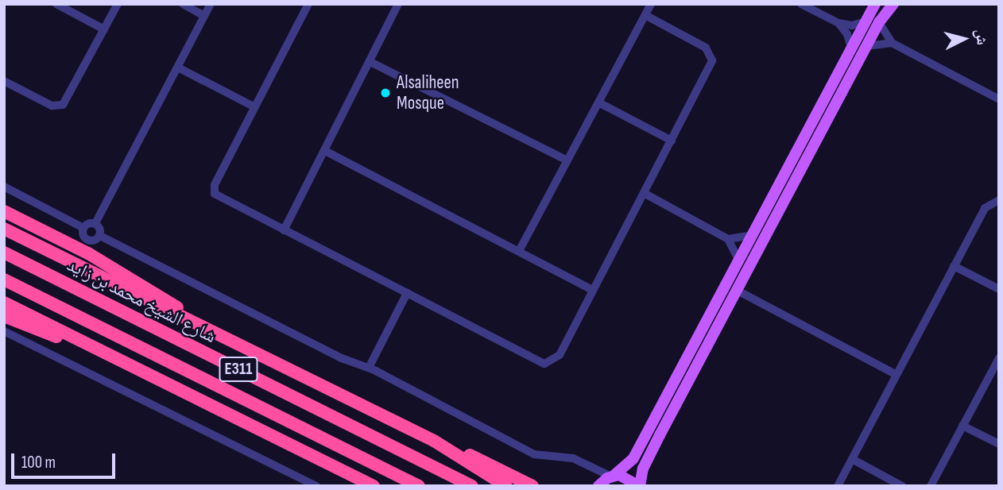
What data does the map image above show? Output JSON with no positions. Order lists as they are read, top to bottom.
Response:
{
  "streets": {
    "highway": ["شارع الشيخ محمد بن زايد", "E311"]
  },
  "places": ["Alsaliheen Mosque"],
  "scale_bar": "100 m",
  "north": "right"
}
